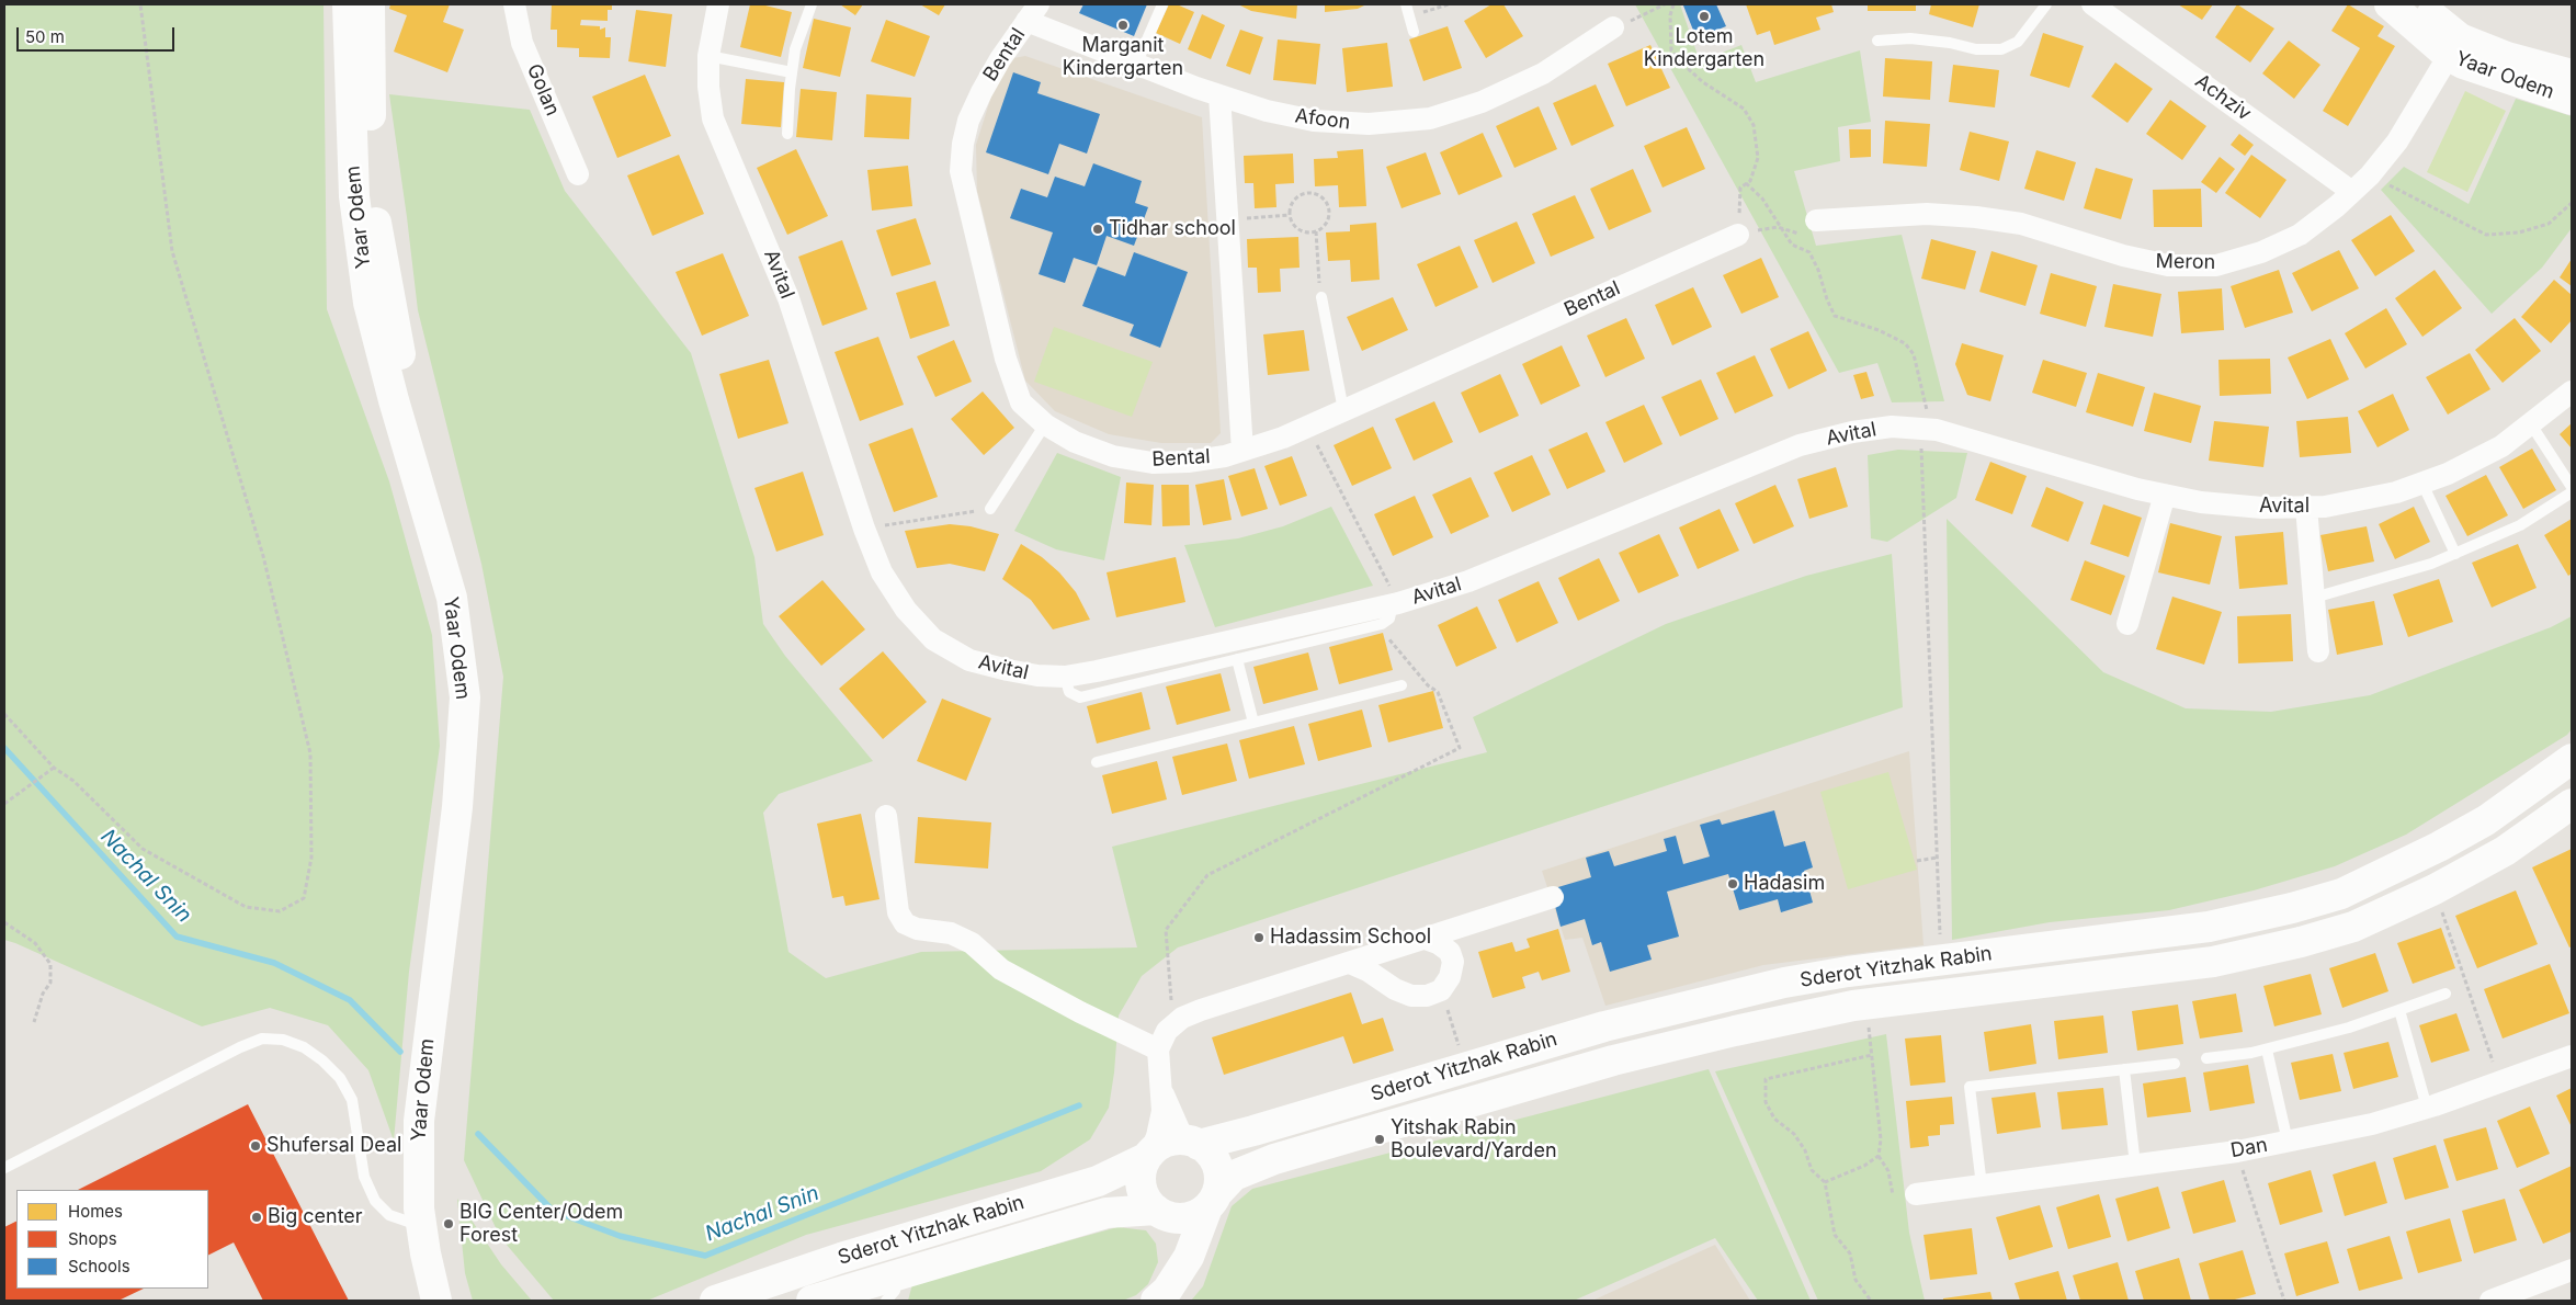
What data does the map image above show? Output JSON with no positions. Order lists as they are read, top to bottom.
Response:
{
  "streets": {
    "main road": ["Yaar Odem", "Sderot Yitzhak Rabin"],
    "street": [
      "Bental",
      "Golan",
      "Achziv",
      "Afoon",
      "Meron",
      "Avital",
      "Dan"
    ]
  },
  "crossings": [
    ["Bental", "Afoon"],
    ["Yaar Odem", "Meron"],
    ["Achziv", "Meron"]
  ],
  "water": ["Nachal Snin"],
  "places": [
    "Lotem Kindergarten",
    "Marganit Kindergarten",
    "Tidhar school",
    "Hadasim",
    "Hadassim School",
    "Yitshak Rabin Boulevard/Yarden",
    "Shufersal Deal",
    "Big center",
    "BIG Center/Odem Forest"
  ],
  "legend": ["Homes", "Shops", "Schools"],
  "scale_bar": "50 m"
}
